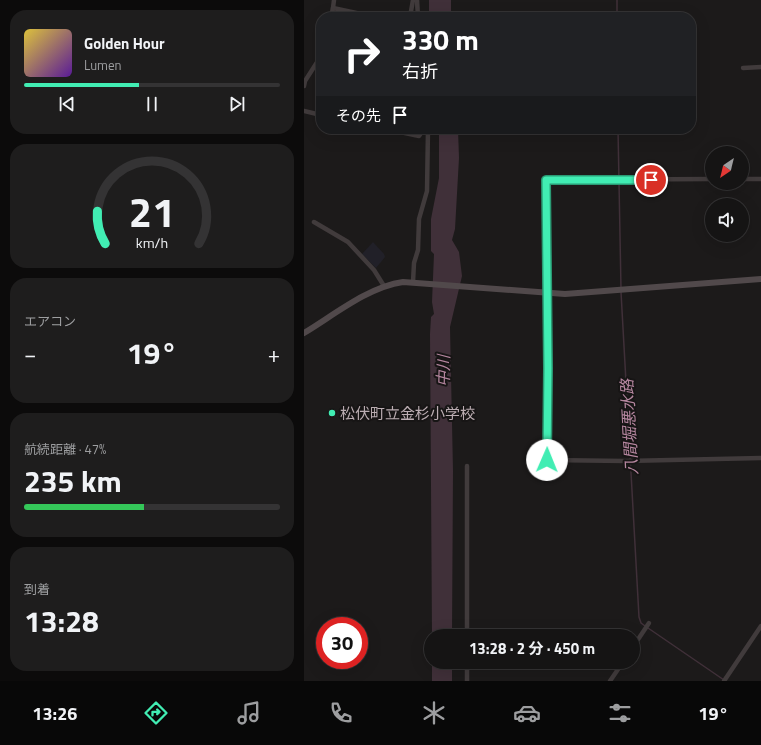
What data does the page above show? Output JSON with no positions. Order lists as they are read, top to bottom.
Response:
{
  "water": ["中川", "八間堀悪水路"],
  "places": ["松伏町立金杉小学校"],
  "north": "bottom left",
  "page": {
    "turn": ["330 m", "右折"],
    "song": ["Golden Hour", "Lumen"],
    "then": "その先",
    "tile": [
      "エアコン",
      ["航続距離 · 47%", "235 km"],
      ["到着", "13:28"]
    ],
    "heat": ["−", "19°", "+"],
    "limit": "30",
    "trip": "13:28 · 2 分 · 450 m",
    "tabs": ["13:26", "19°"],
    "gauge": ["21", "km/h"]
  }
}
